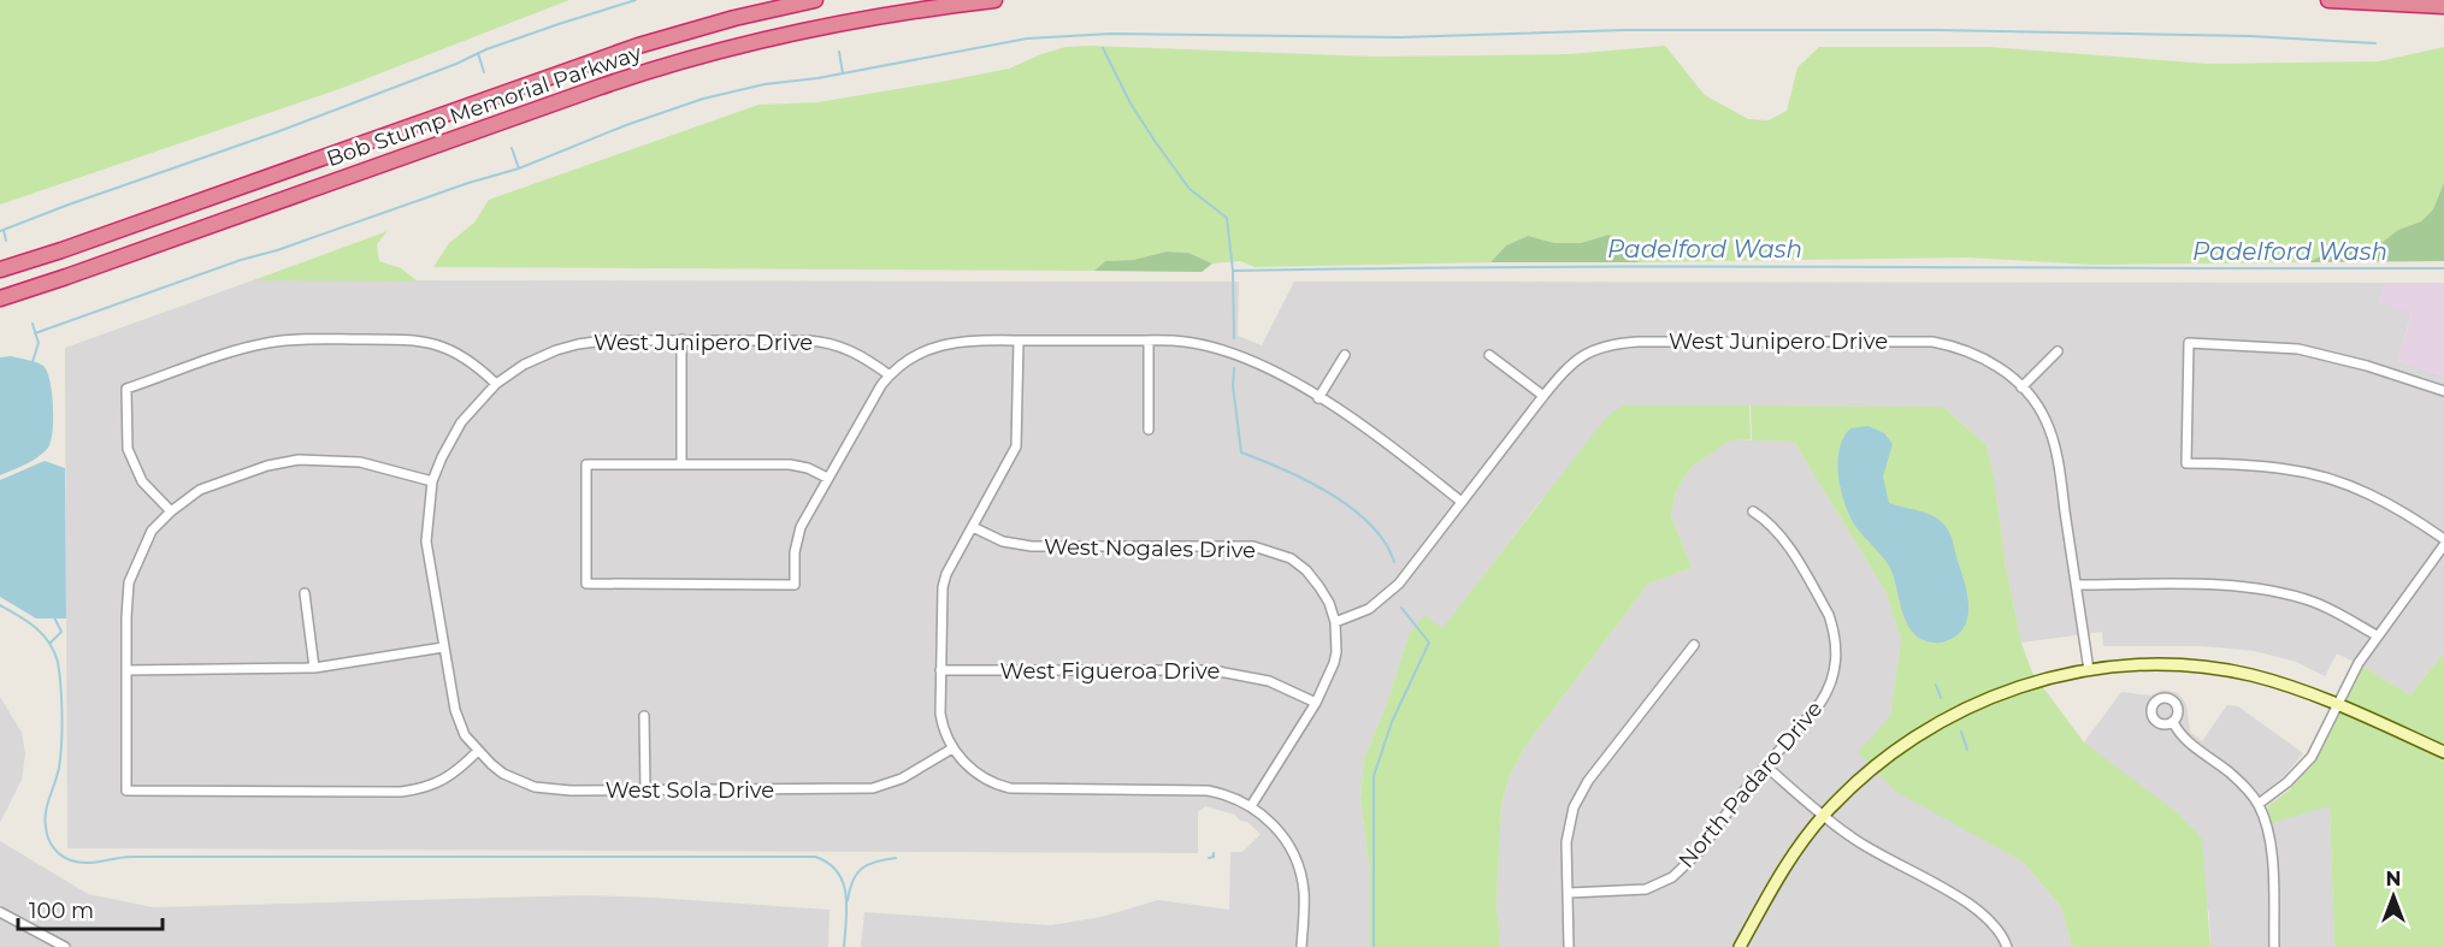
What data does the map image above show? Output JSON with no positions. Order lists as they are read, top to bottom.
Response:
{
  "streets": {
    "highway": ["Bob Stump Memorial Parkway"],
    "street": [
      "West Junipero Drive",
      "West Nogales Drive",
      "West Figueroa Drive",
      "North Padaro Drive",
      "West Sola Drive"
    ]
  },
  "crossings": [
    ["West Junipero Drive", "West Nogales Drive"],
    ["West Junipero Drive", "West Sola Drive"]
  ],
  "water": ["Padelford Wash"],
  "scale_bar": "100 m",
  "north": "top"
}
